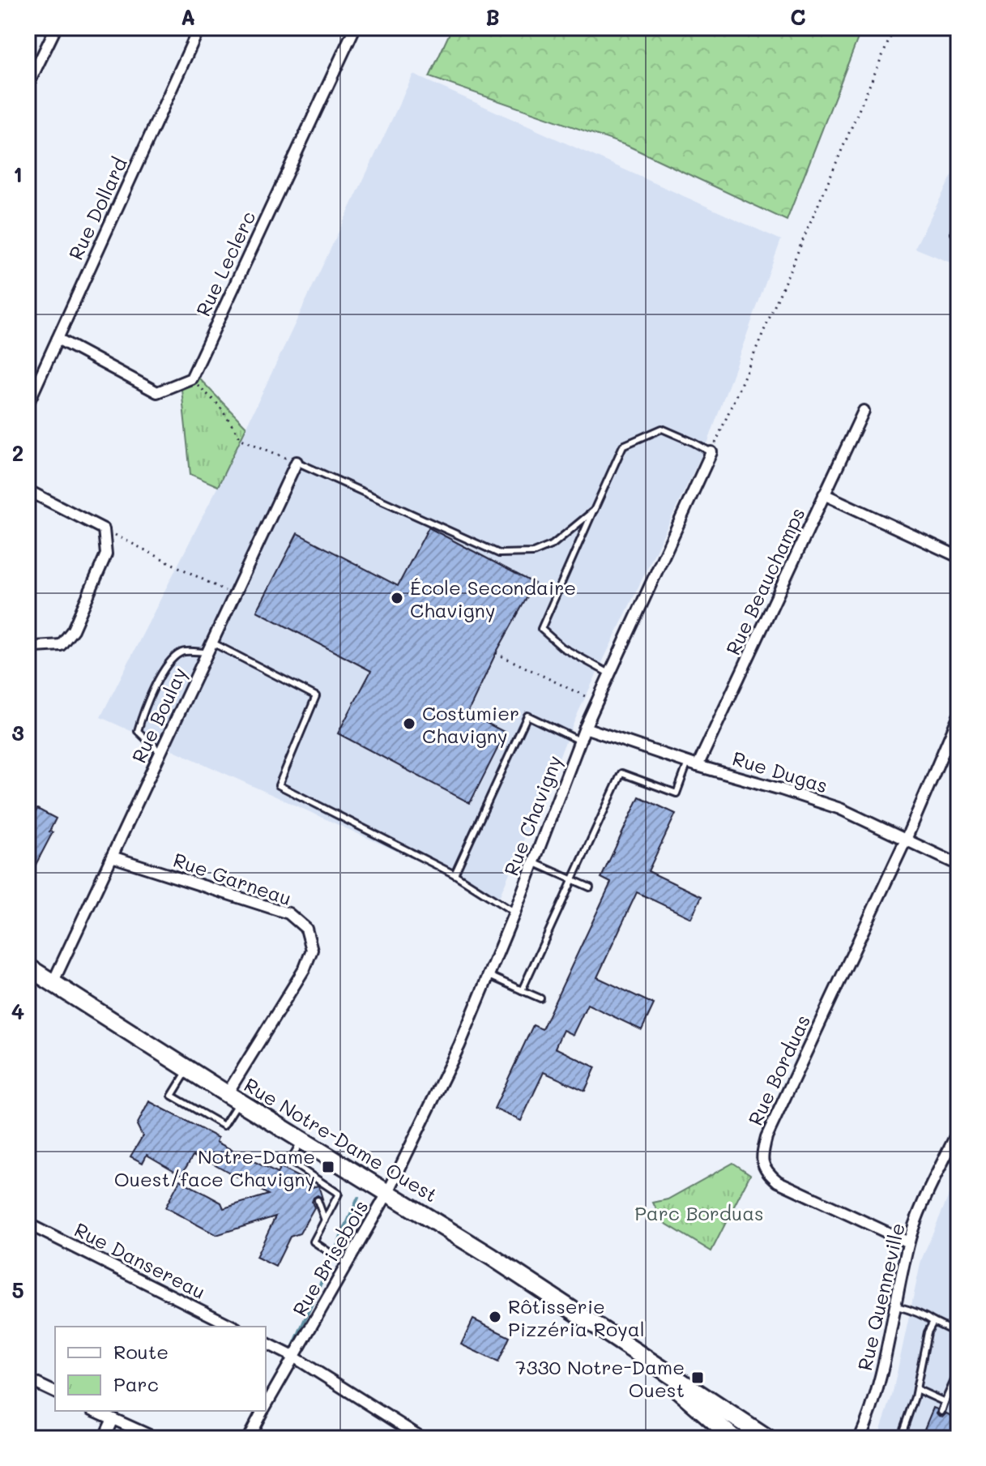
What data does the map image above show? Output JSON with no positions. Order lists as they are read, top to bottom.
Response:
{
  "streets": {
    "main road": ["Rue Notre-Dame Ouest"],
    "street": [
      "Rue Dollard",
      "Rue Leclerc",
      "Rue Beauchamps",
      "Rue Boulay",
      "Rue Dugas",
      "Rue Chavigny",
      "Rue Garneau",
      "Rue Borduas",
      "Rue Brisebois",
      "Rue Dansereau",
      "Rue Quenneville"
    ]
  },
  "crossings": [
    ["Rue Beauchamps", "Rue Dugas"],
    ["Rue Boulay", "Rue Garneau"],
    ["Rue Boulay", "Rue Notre-Dame Ouest"],
    ["Rue Dugas", "Rue Chavigny"],
    ["Rue Dugas", "Rue Borduas"],
    ["Rue Chavigny", "Rue Notre-Dame Ouest"],
    ["Rue Chavigny", "Rue Brisebois"],
    ["Rue Garneau", "Rue Notre-Dame Ouest"],
    ["Rue Borduas", "Rue Quenneville"],
    ["Rue Notre-Dame Ouest", "Rue Brisebois"]
  ],
  "parks": ["Parc Borduas"],
  "places": {
    "other": ["École Secondaire Chavigny", "Costumier Chavigny", "Rôtisserie Pizzéria Royal"],
    "transit": ["Notre-Dame Ouest/face Chavigny", "7330 Notre-Dame Ouest"]
  },
  "legend": ["Route", "Parc"],
  "grid": {
    "columns": ["A", "B", "C"],
    "rows": [
      "1",
      "2",
      "3",
      "4",
      "5"
    ]
  }
}
